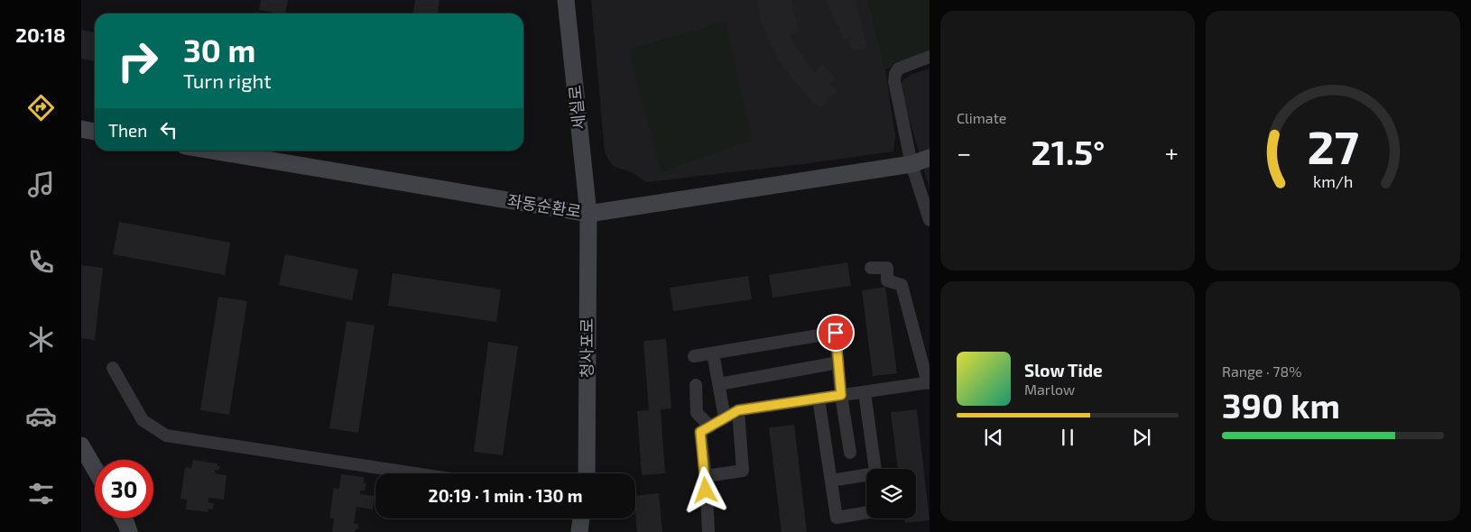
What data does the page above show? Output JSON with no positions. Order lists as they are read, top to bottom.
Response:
{
  "streets": {
    "street": ["세실로", "좌동순환로", "청사포로"]
  },
  "crossings": [
    ["세실로", "좌동순환로"],
    ["세실로", "청사포로"],
    ["좌동순환로", "청사포로"]
  ],
  "page": {
    "tabs": "20:18",
    "tile": [
      "Climate",
      ["Range · 78%", "390 km"]
    ],
    "turn": ["30 m", "Turn right"],
    "then": "Then",
    "heat": ["−", "21.5°", "+"],
    "song": ["Slow Tide", "Marlow"],
    "limit": "30",
    "trip": "20:19 · 1 min · 130 m",
    "gauge": ["27", "km/h"]
  }
}
